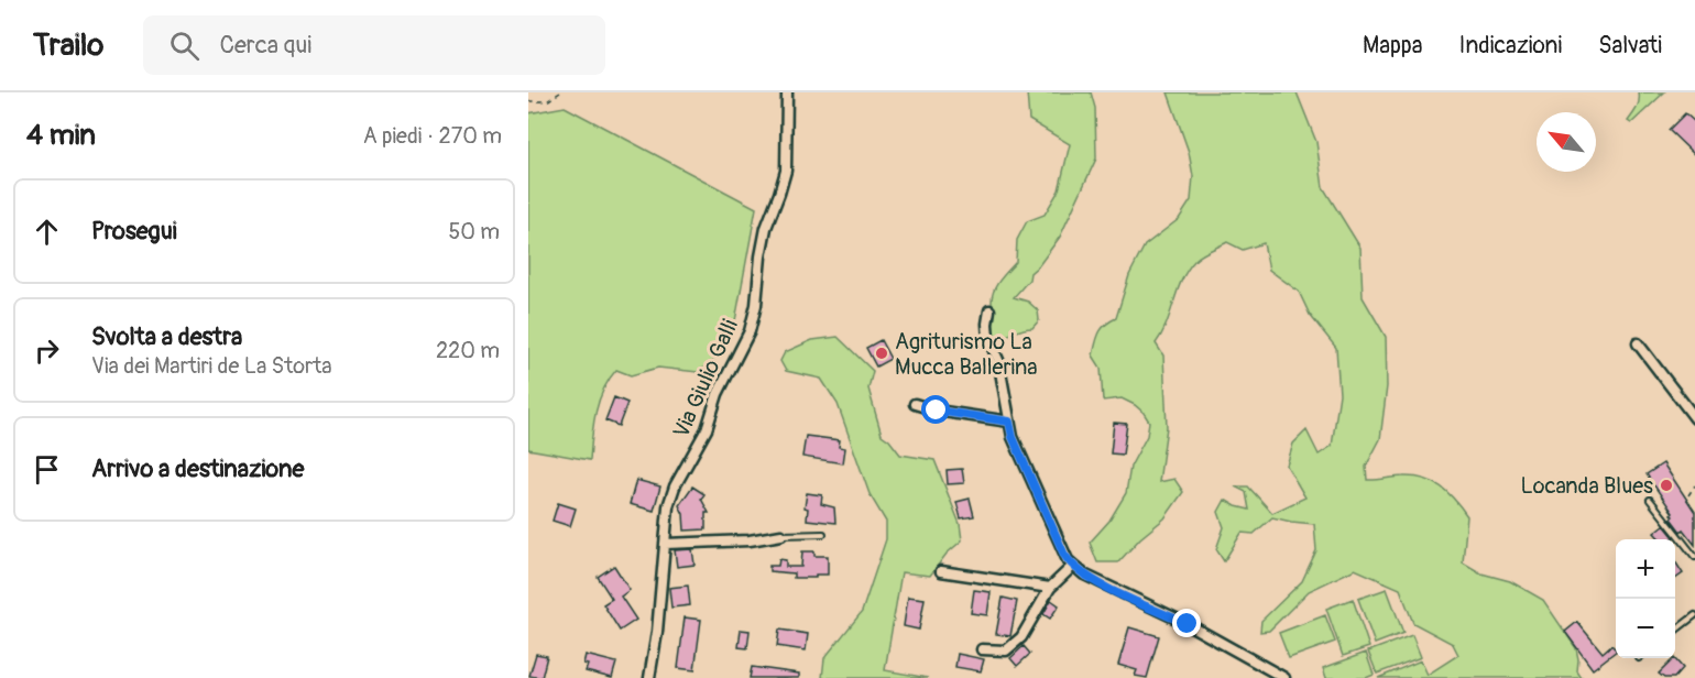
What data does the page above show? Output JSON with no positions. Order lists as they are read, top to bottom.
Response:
{
  "streets": {
    "street": ["Via Giulio Galli"]
  },
  "places": ["Agriturismo La Mucca Ballerina", "Locanda Blues"],
  "north": "top left",
  "page": {
    "header": "Trailo",
    "search": "Cerca qui",
    "nav": ["Mappa", "Indicazioni", "Salvati"],
    "heading": ["4 min", "A piedi · 270 m"],
    "list": [
      ["Prosegui", "50 m"],
      ["Svolta a destra", "Via dei Martiri de La Storta", "220 m"],
      "Arrivo a destinazione"
    ],
    "map_buttons": ["+", "−"]
  }
}
